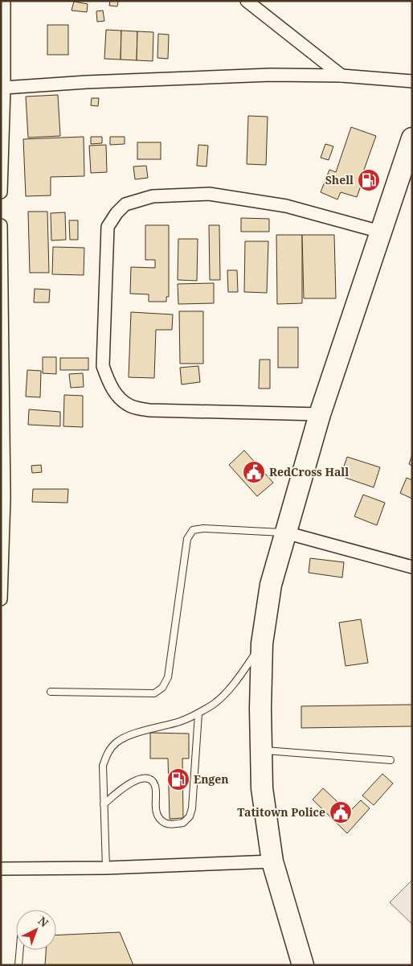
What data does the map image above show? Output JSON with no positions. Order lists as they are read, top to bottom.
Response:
{
  "places": {
    "fuel station": ["Shell", "Engen"],
    "public building": ["RedCross Hall", "Tatitown Police"]
  },
  "north": "top right"
}
